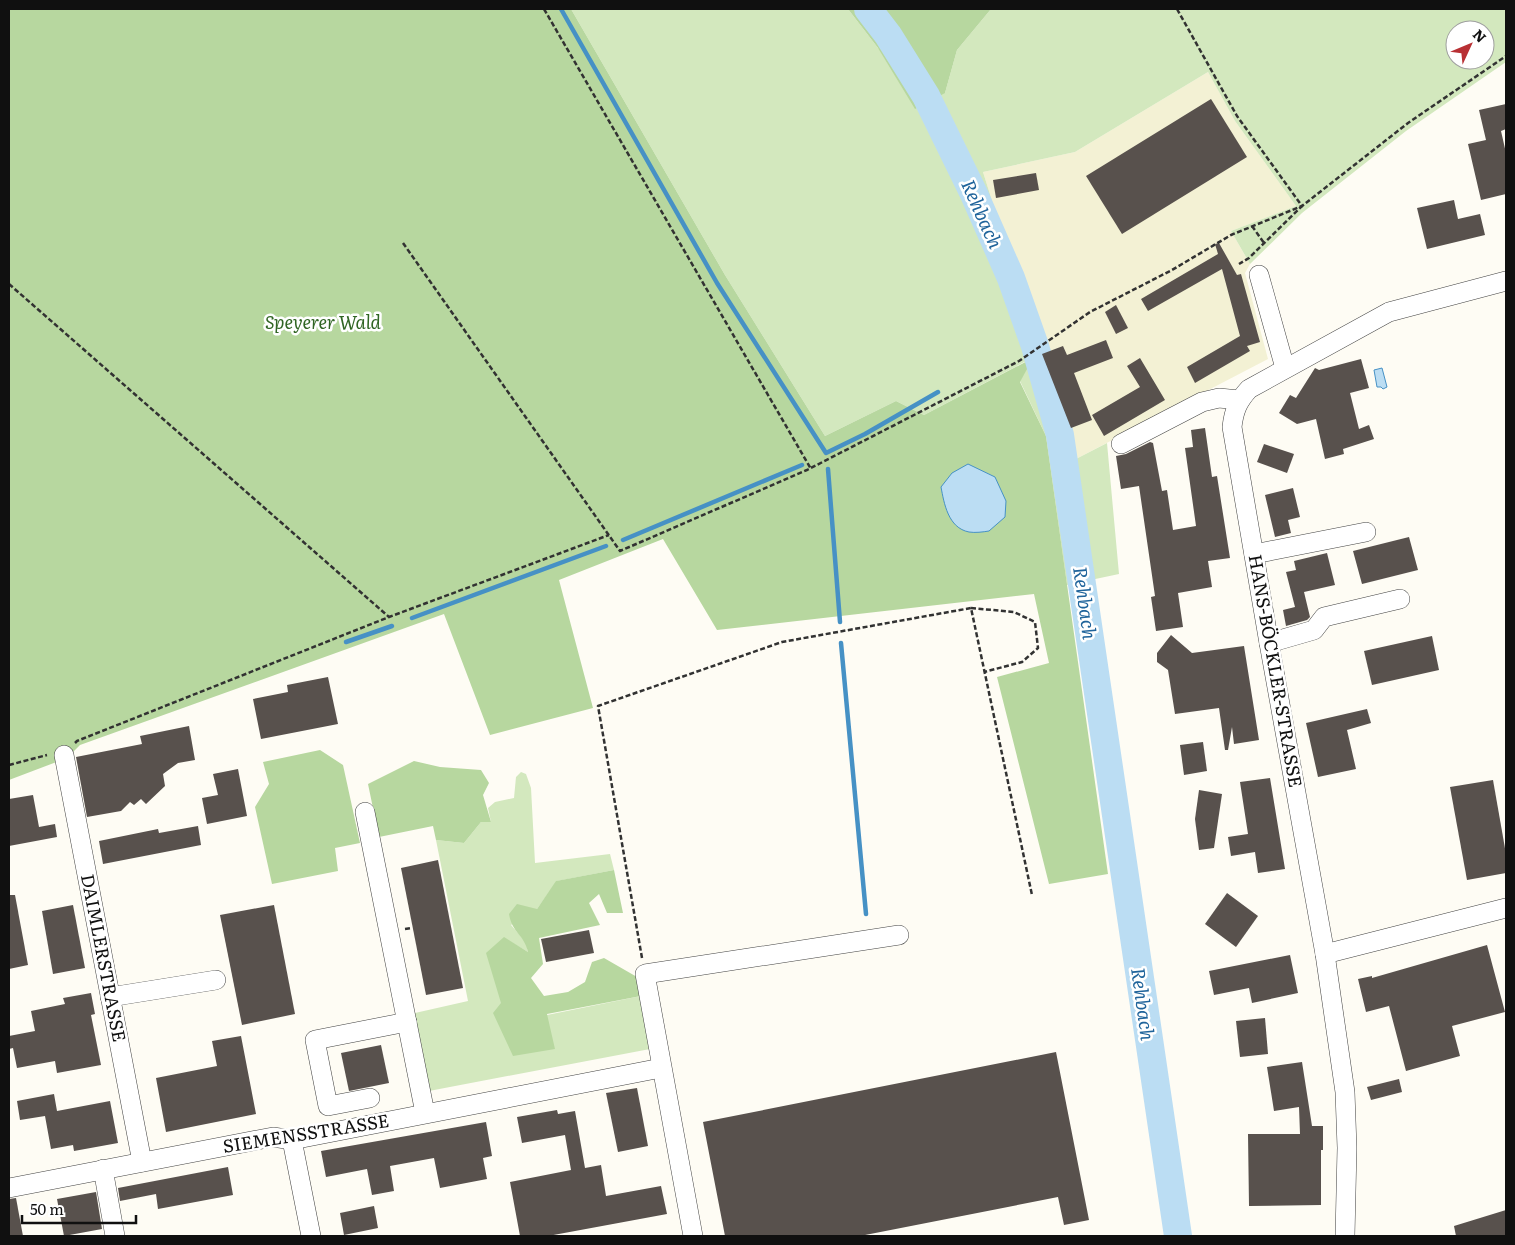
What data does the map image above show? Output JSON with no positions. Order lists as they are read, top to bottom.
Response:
{
  "streets": {
    "street": ["HANS-BÖCKLER-STRASSE", "DAIMLERSTRASSE", "SIEMENSSTRASSE"]
  },
  "crossings": [
    ["DAIMLERSTRASSE", "SIEMENSSTRASSE"]
  ],
  "water": ["Rehbach"],
  "parks": ["Speyerer Wald"],
  "scale_bar": "50 m",
  "north": "top right"
}
